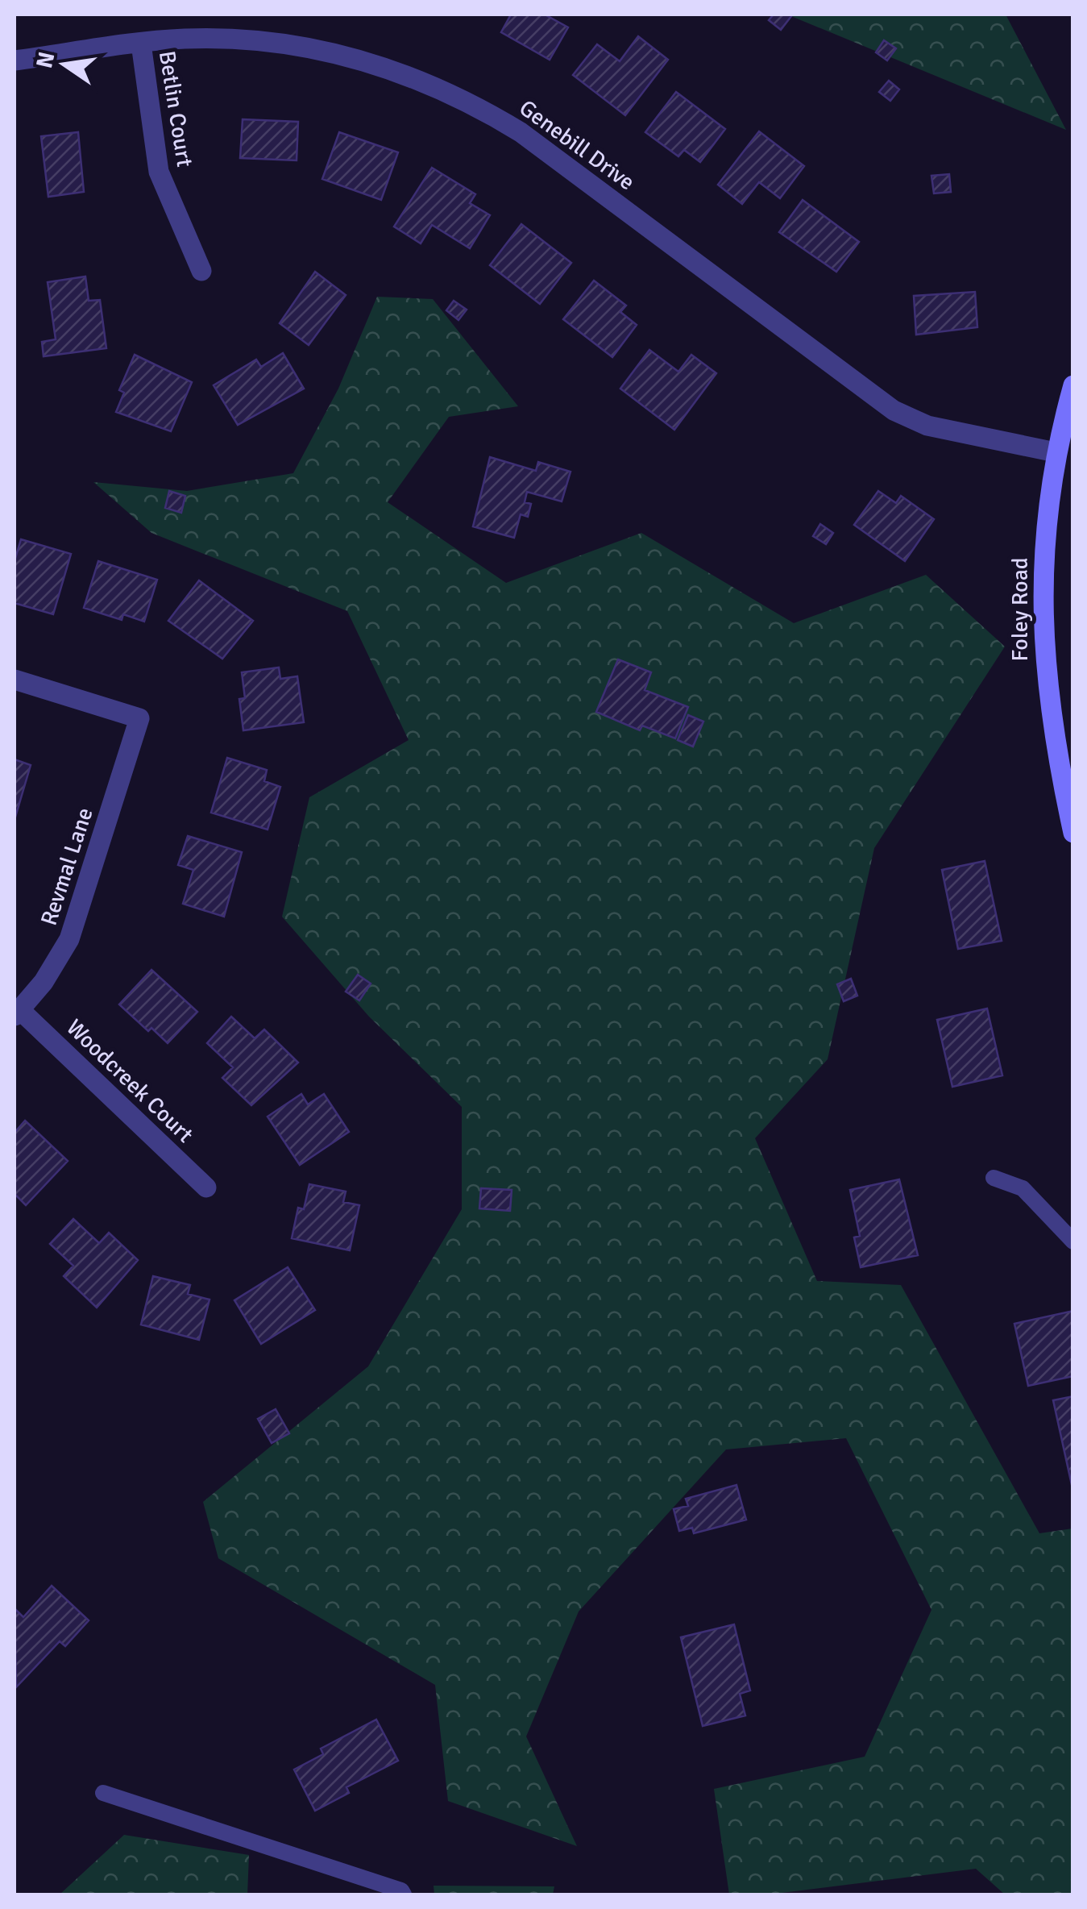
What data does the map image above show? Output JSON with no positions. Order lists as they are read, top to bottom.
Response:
{
  "streets": {
    "street": [
      "Betlin Court",
      "Genebill Drive",
      "Foley Road",
      "Revmal Lane",
      "Woodcreek Court"
    ]
  },
  "crossings": [
    ["Betlin Court", "Genebill Drive"],
    ["Genebill Drive", "Foley Road"],
    ["Revmal Lane", "Woodcreek Court"]
  ],
  "north": "left"
}
